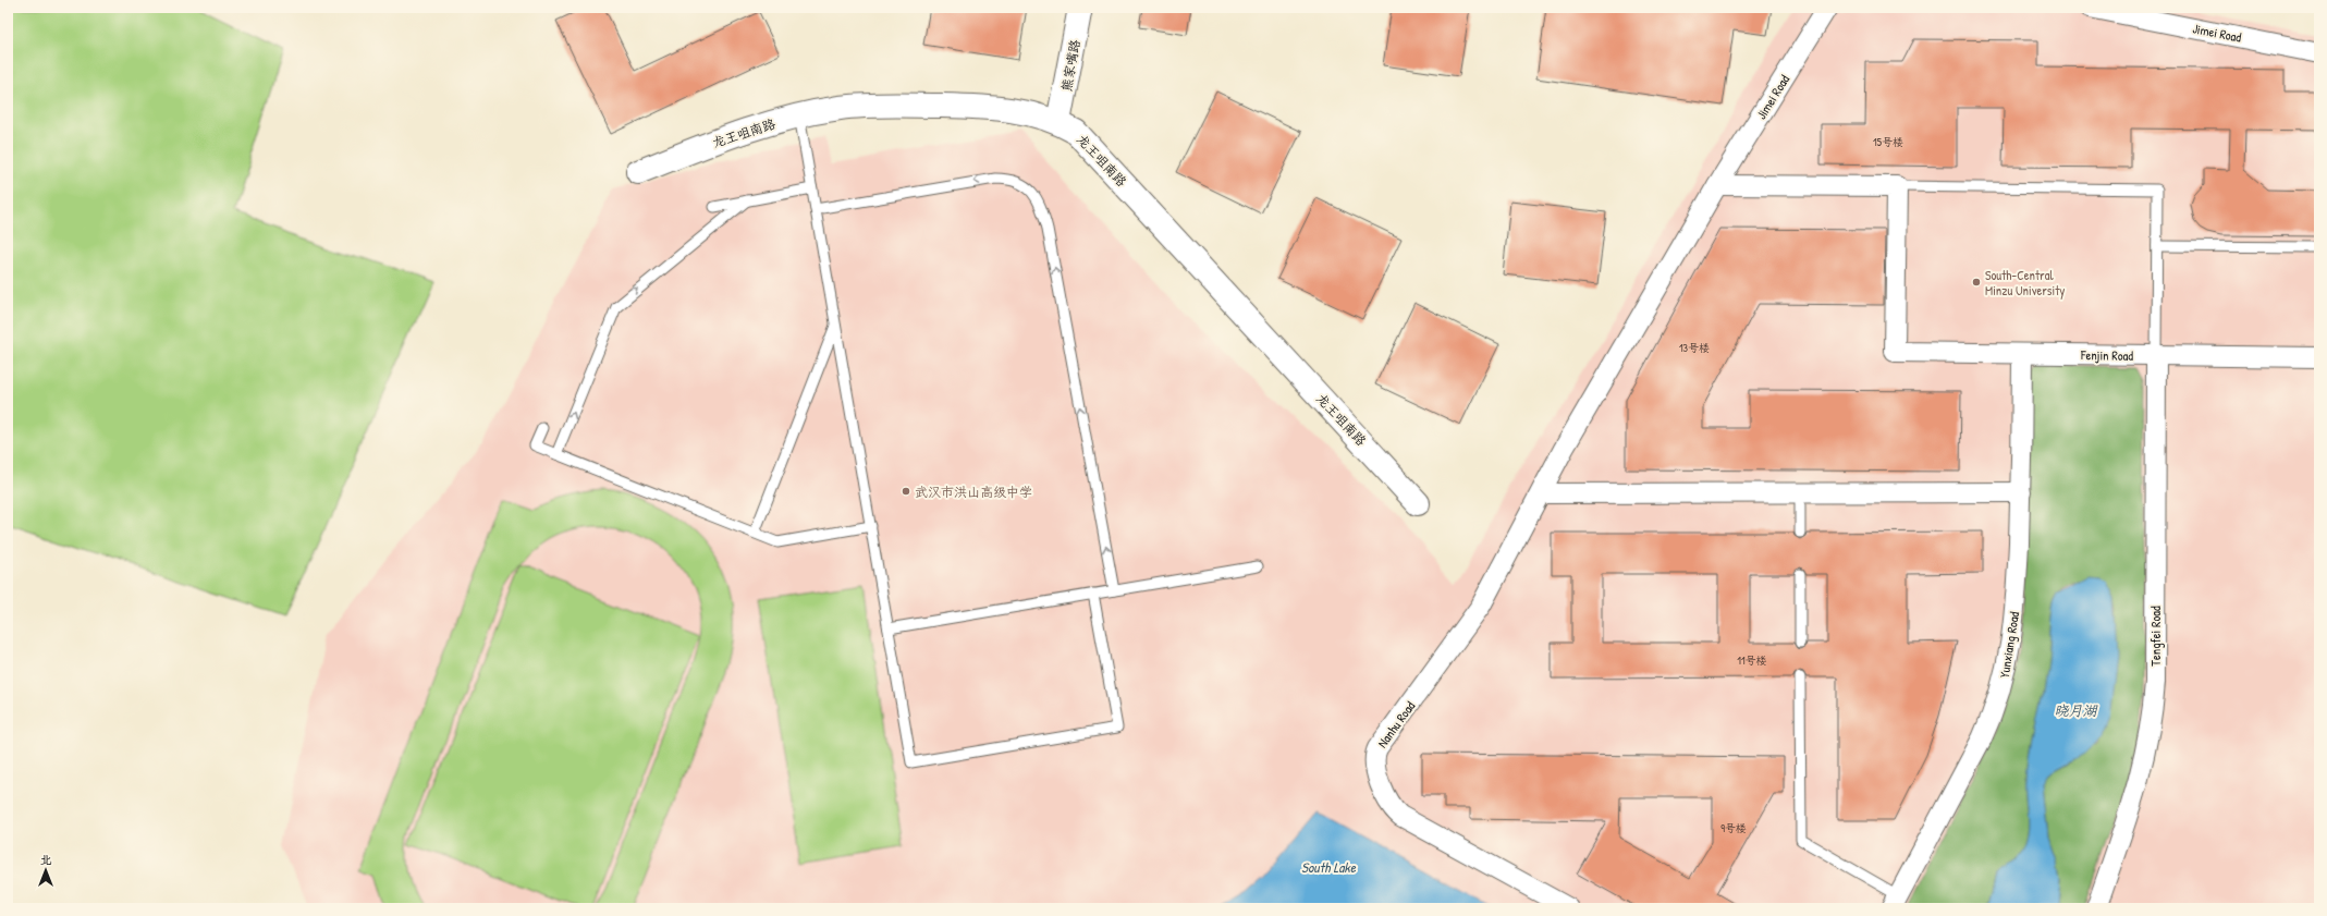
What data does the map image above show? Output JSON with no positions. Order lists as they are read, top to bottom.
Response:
{
  "streets": {
    "street": [
      "Jimei Road",
      "熊家嘴路",
      "龙王咀南路",
      "Fenjin Road",
      "Tengfei Road",
      "Yunxiang Road",
      "Nanhu Road"
    ]
  },
  "crossings": [
    ["Jimei Road", "Nanhu Road"],
    ["熊家嘴路", "龙王咀南路"],
    ["Fenjin Road", "Tengfei Road"],
    ["Fenjin Road", "Yunxiang Road"]
  ],
  "water": ["晓月湖", "South Lake"],
  "places": ["South-Central Minzu University", "武汉市洪山高级中学"],
  "house_numbers": [
    "15号楼",
    "13号楼",
    "11号楼",
    "9号楼"
  ],
  "north": "top"
}
